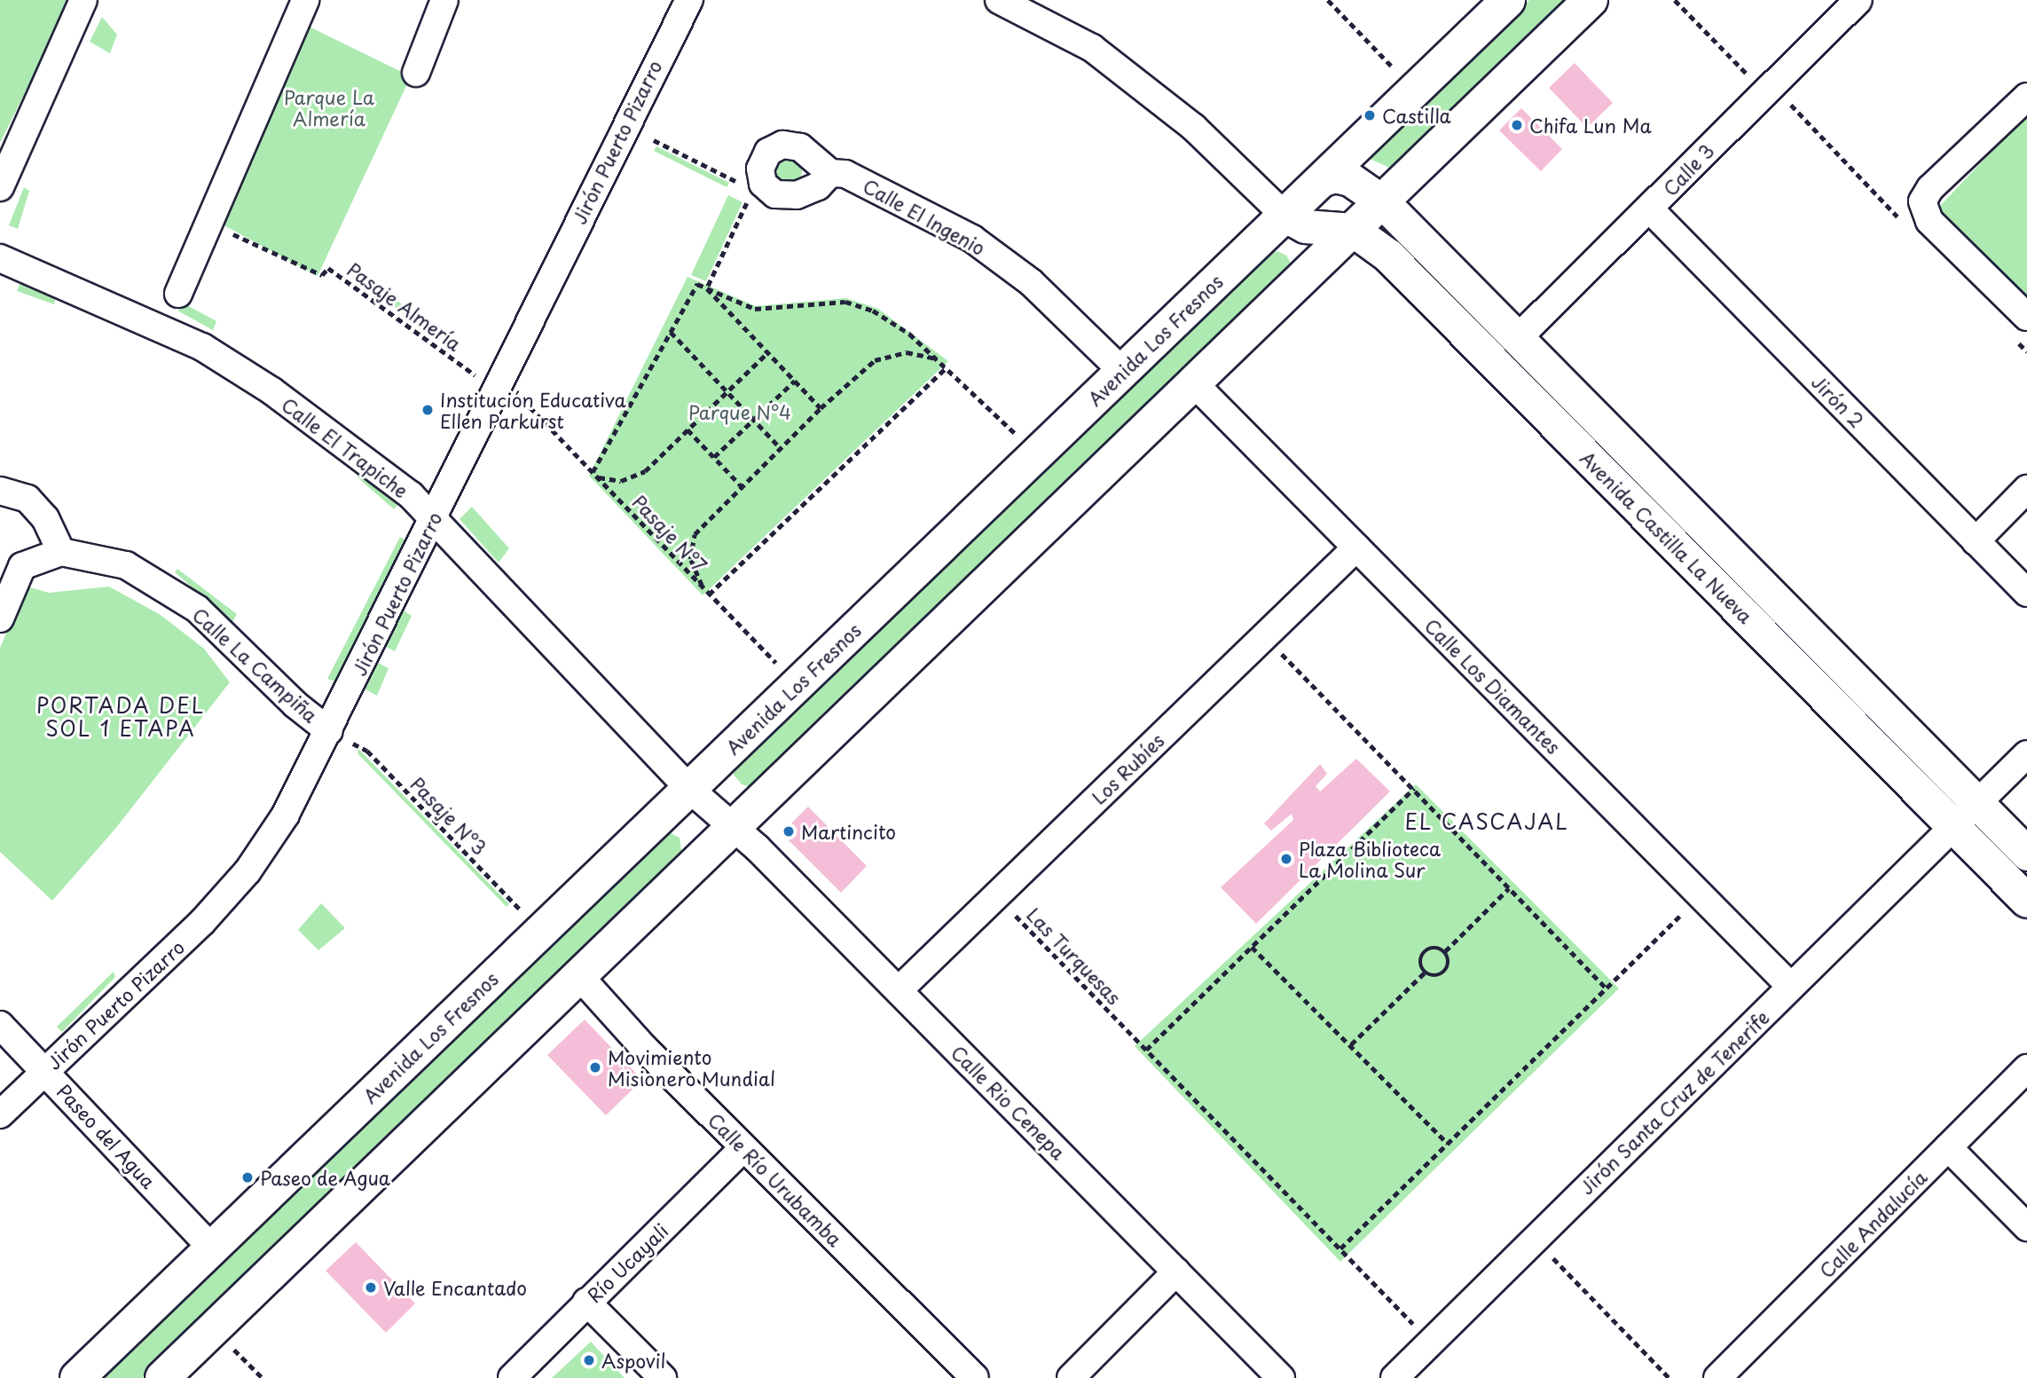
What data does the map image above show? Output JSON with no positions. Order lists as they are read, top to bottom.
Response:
{
  "streets": {
    "main road": ["Avenida Los Fresnos"],
    "street": [
      "Jirón Puerto Pizarro",
      "Calle 3",
      "Calle El Ingenio",
      "Jirón 2",
      "Calle El Trapiche",
      "Avenida Castilla La Nueva",
      "Calle La Campiña",
      "Calle Los Diamantes",
      "Los Rubíes",
      "Calle Rio Cenepa",
      "Jirón Santa Cruz de Tenerife",
      "Paseo del Agua",
      "Calle Río Urubamba",
      "Calle Andalucía",
      "Río Ucayali"
    ],
    "path": [
      "Pasaje Almería",
      "Pasaje N°7",
      "Pasaje N°3",
      "Las Turquesas"
    ]
  },
  "crossings": [
    ["Jirón Puerto Pizarro", "Calle El Trapiche"],
    ["Jirón Puerto Pizarro", "Calle La Campiña"],
    ["Jirón Puerto Pizarro", "Pasaje N°3"],
    ["Jirón Puerto Pizarro", "Paseo del Agua"],
    ["Calle 3", "Jirón 2"],
    ["Calle 3", "Avenida Castilla La Nueva"],
    ["Calle El Ingenio", "Avenida Los Fresnos"],
    ["Avenida Los Fresnos", "Calle El Trapiche"],
    ["Avenida Los Fresnos", "Pasaje N°7"],
    ["Avenida Los Fresnos", "Avenida Castilla La Nueva"],
    ["Avenida Los Fresnos", "Pasaje N°3"],
    ["Avenida Los Fresnos", "Paseo del Agua"],
    ["Calle El Trapiche", "Calle Rio Cenepa"],
    ["Avenida Castilla La Nueva", "Jirón Santa Cruz de Tenerife"],
    ["Calle La Campiña", "Pasaje N°3"],
    ["Calle Los Diamantes", "Los Rubíes"],
    ["Calle Los Diamantes", "Jirón Santa Cruz de Tenerife"],
    ["Los Rubíes", "Las Turquesas"],
    ["Los Rubíes", "Calle Rio Cenepa"],
    ["Calle Río Urubamba", "Río Ucayali"]
  ],
  "districts": ["PORTADA DEL SOL 1 ETAPA", "EL CASCAJAL"],
  "parks": ["Parque La Almería", "Parque N°4"],
  "places": [
    "Castilla",
    "Chifa Lun Ma",
    "Institución Educativa Ellen Parkurst",
    "Martincito",
    "Plaza Biblioteca La Molina Sur",
    "Movimiento Misionero Mundial",
    "Paseo de Agua",
    "Valle Encantado",
    "Aspovil"
  ]
}
